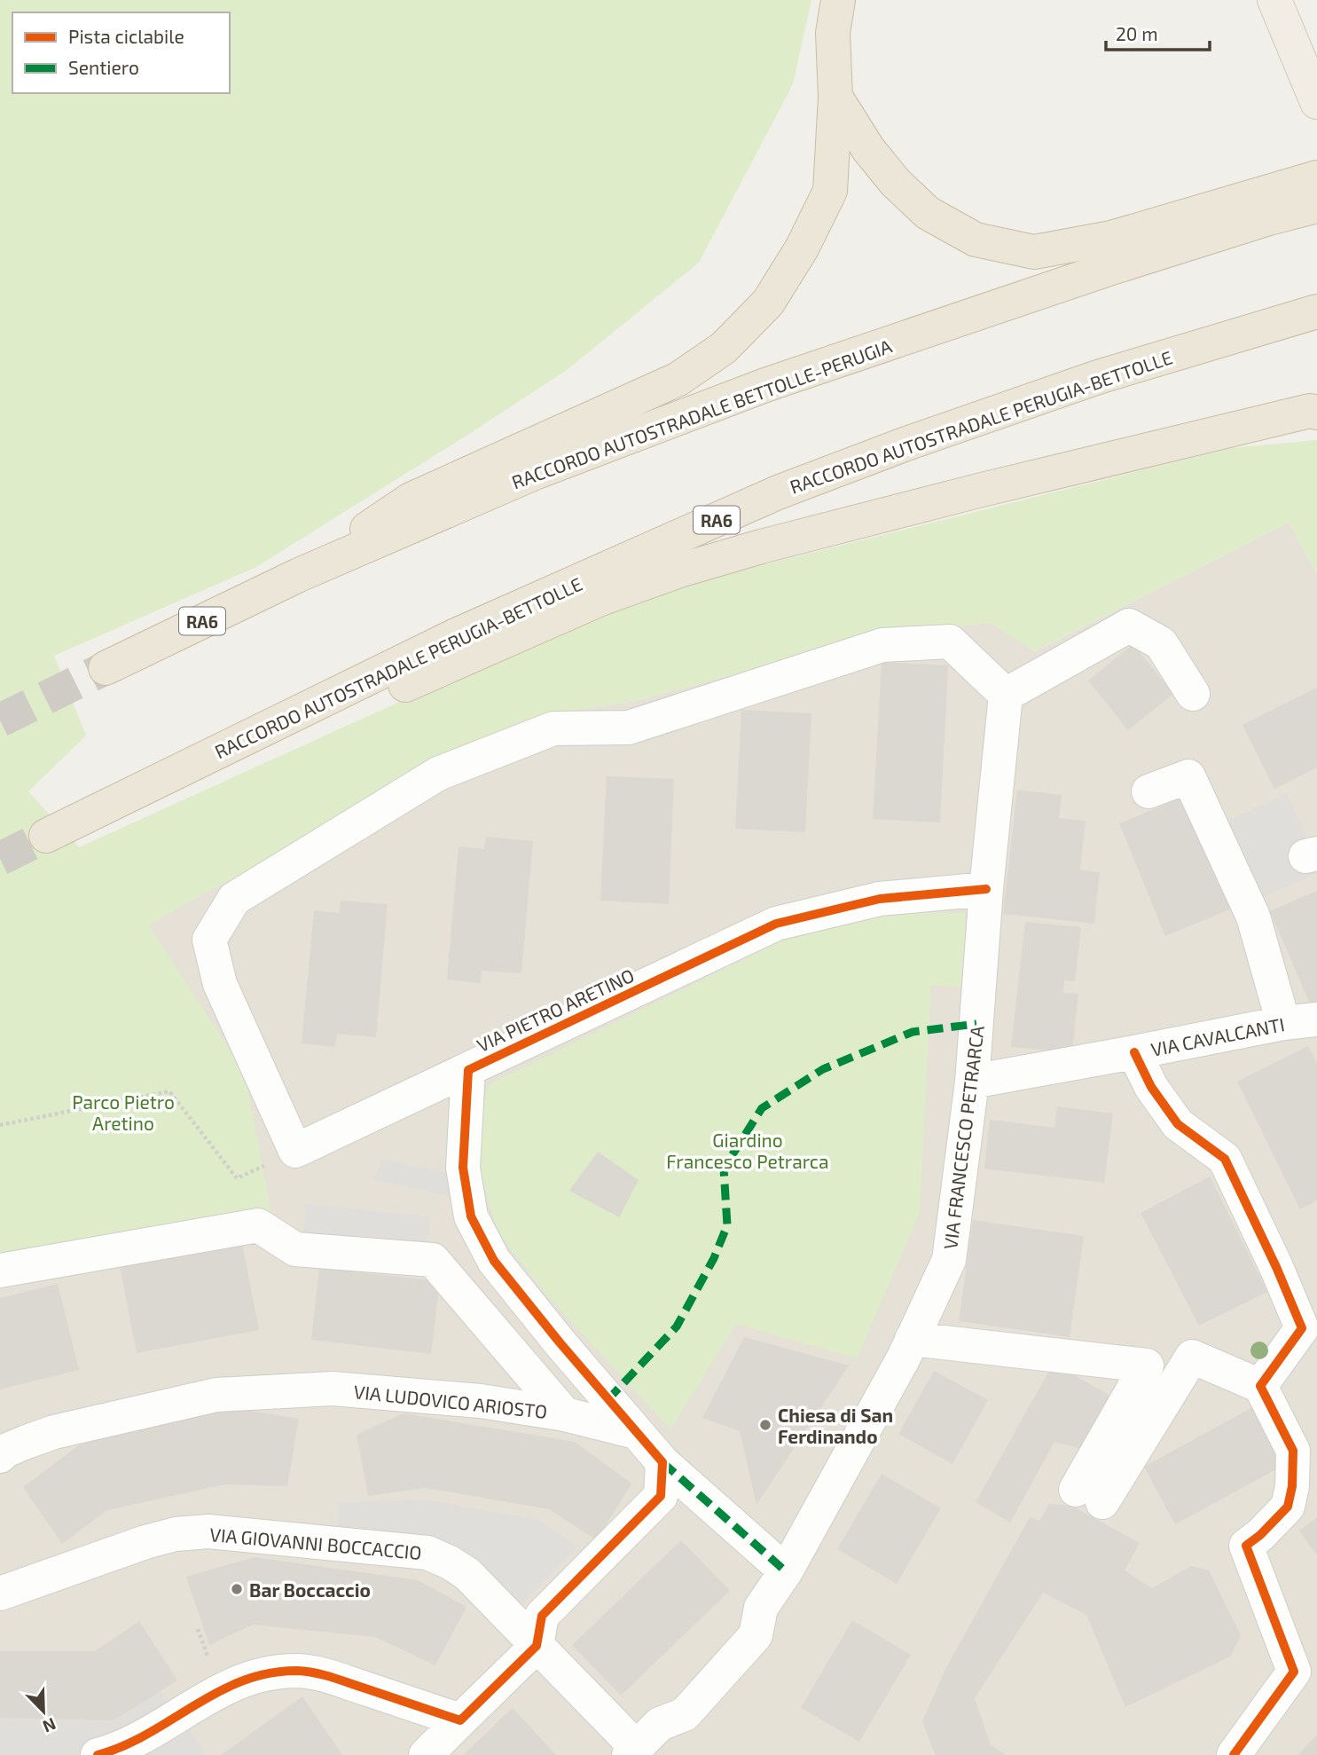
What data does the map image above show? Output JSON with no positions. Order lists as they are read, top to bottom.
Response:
{
  "streets": {
    "highway": ["RACCORDO AUTOSTRADALE BETTOLLE-PERUGIA", "RACCORDO AUTOSTRADALE PERUGIA-BETTOLLE", "RA6"],
    "street": [
      "VIA PIETRO ARETINO",
      "VIA CAVALCANTI",
      "VIA FRANCESCO PETRARCA",
      "VIA LUDOVICO ARIOSTO",
      "VIA GIOVANNI BOCCACCIO"
    ]
  },
  "crossings": [
    ["VIA PIETRO ARETINO", "VIA FRANCESCO PETRARCA"],
    ["VIA PIETRO ARETINO", "VIA LUDOVICO ARIOSTO"],
    ["VIA CAVALCANTI", "VIA FRANCESCO PETRARCA"],
    ["VIA FRANCESCO PETRARCA", "VIA GIOVANNI BOCCACCIO"]
  ],
  "parks": ["Parco Pietro Aretino", "Giardino Francesco Petrarca"],
  "places": ["Chiesa di San Ferdinando", "Bar Boccaccio"],
  "legend": ["Pista ciclabile", "Sentiero"],
  "scale_bar": "20 m",
  "north": "bottom right"
}
